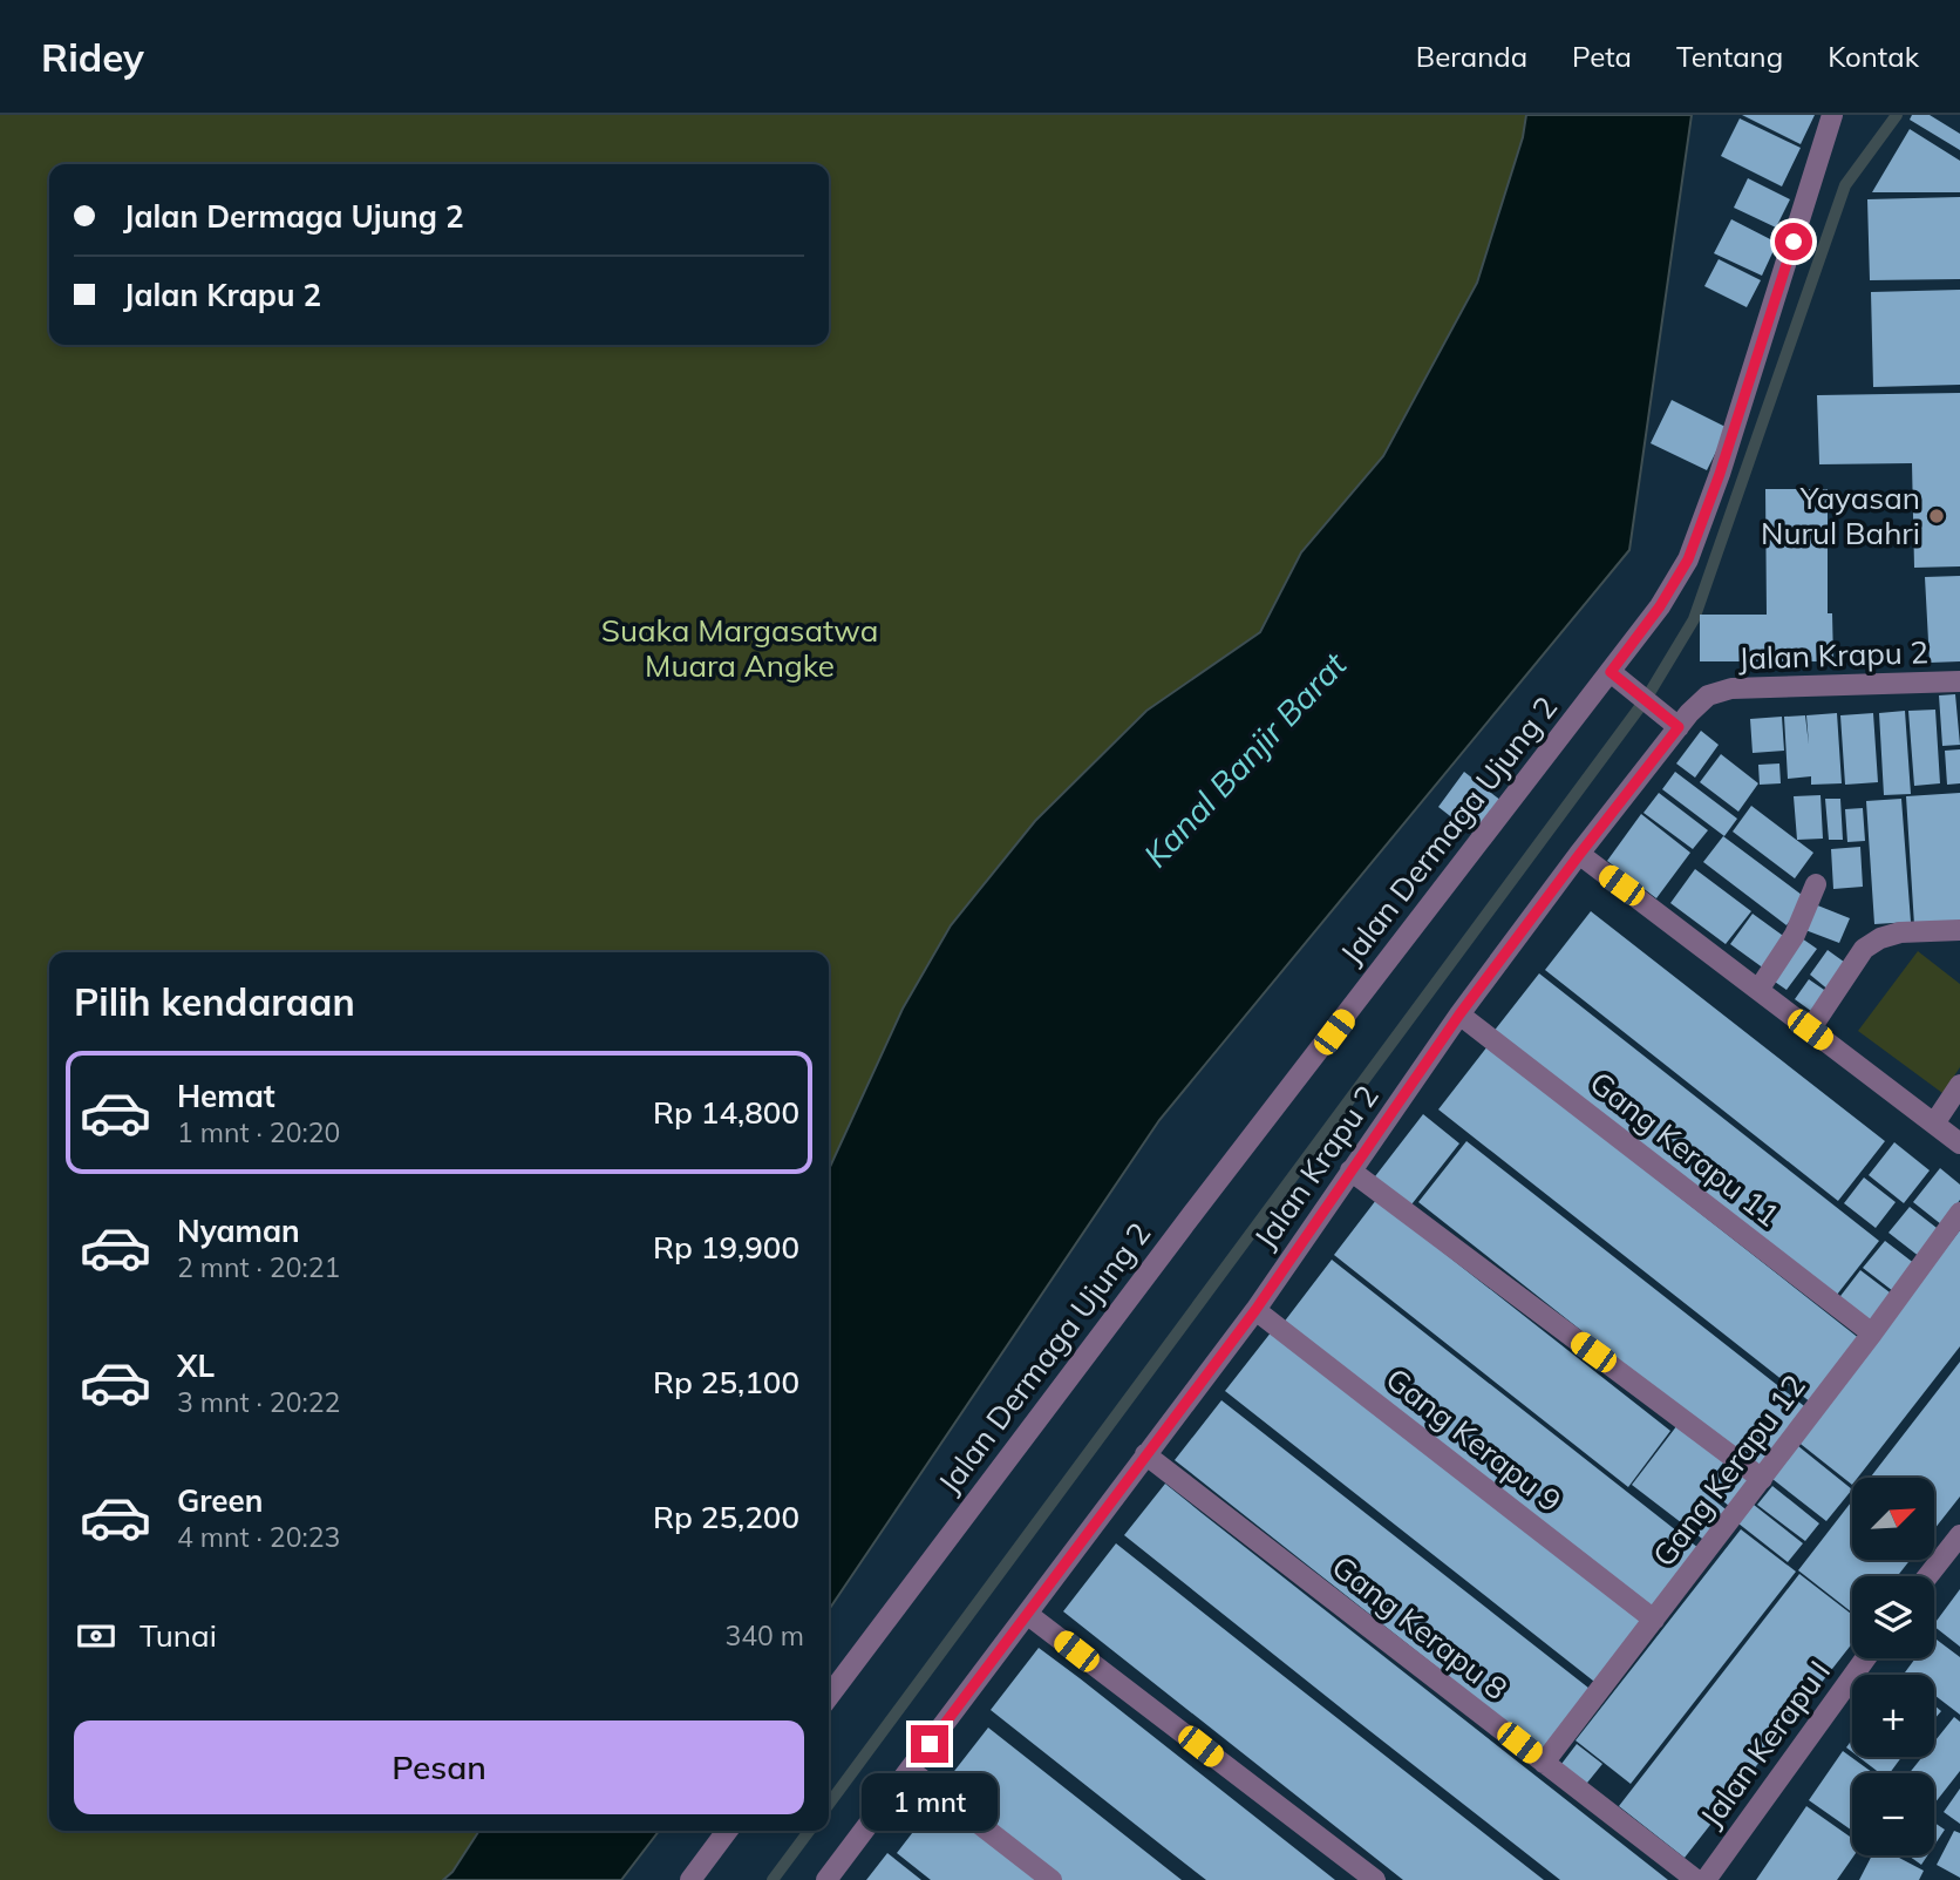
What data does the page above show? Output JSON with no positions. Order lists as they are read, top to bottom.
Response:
{
  "streets": {
    "street": [
      "Jalan Krapu 2",
      "Jalan Dermaga Ujung 2",
      "Gang Kerapu 11",
      "Gang Kerapu 9",
      "Gang Kerapu 12",
      "Gang Kerapu 8",
      "Jalan Kerapu I"
    ]
  },
  "crossings": [
    ["Jalan Krapu 2", "Gang Kerapu 11"],
    ["Jalan Krapu 2", "Gang Kerapu 9"],
    ["Jalan Krapu 2", "Gang Kerapu 8"],
    ["Gang Kerapu 11", "Gang Kerapu 12"],
    ["Gang Kerapu 9", "Gang Kerapu 12"],
    ["Gang Kerapu 12", "Gang Kerapu 8"]
  ],
  "water": ["Kanal Banjir Barat"],
  "parks": ["Suaka Margasatwa Muara Angke"],
  "places": ["Yayasan Nurul Bahri"],
  "north": "top right",
  "page": {
    "header": "Ridey",
    "nav": [
      "Beranda",
      "Peta",
      "Tentang",
      "Kontak"
    ],
    "banner": ["Jalan Dermaga Ujung 2", "Jalan Krapu 2"],
    "heading": "Pilih kendaraan",
    "list": [
      {
        "name": "Hemat",
        "note": "1 mnt · 20:20",
        "value": "Rp 14,800"
      },
      {
        "name": "Nyaman",
        "note": "2 mnt · 20:21",
        "value": "Rp 19,900"
      },
      {
        "name": "XL",
        "note": "3 mnt · 20:22",
        "value": "Rp 25,100"
      },
      {
        "name": "Green",
        "note": "4 mnt · 20:23",
        "value": "Rp 25,200"
      }
    ],
    "map_buttons": ["+", "−"],
    "pay": ["Tunai", "340 m"],
    "buttons": "Pesan",
    "bubble": "1 mnt"
  }
}
